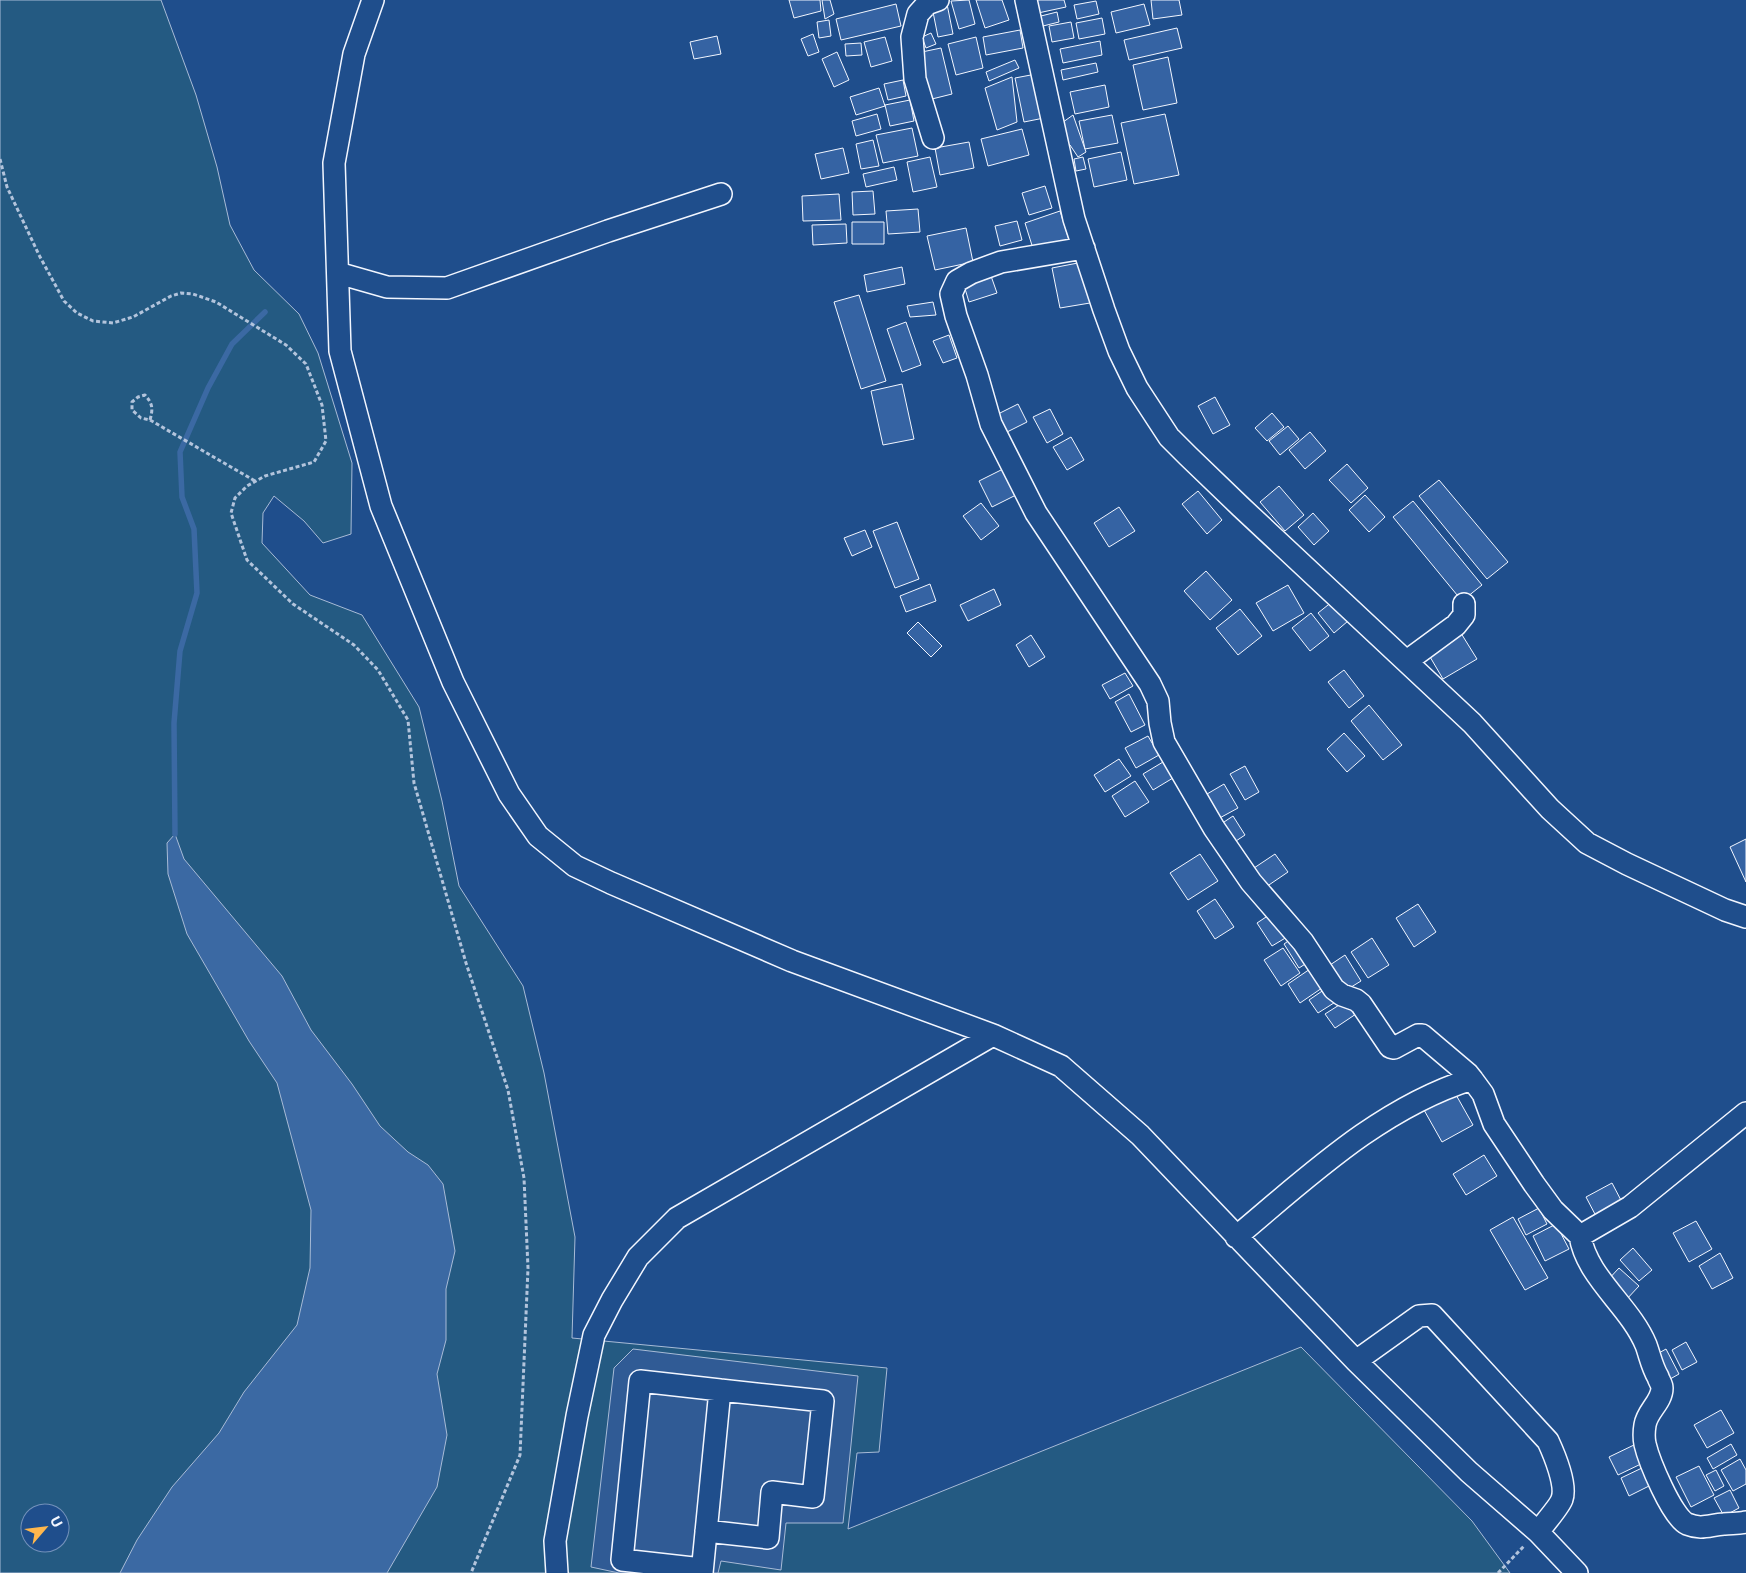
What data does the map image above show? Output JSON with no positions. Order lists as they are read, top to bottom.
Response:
{
  "north": "top right"
}
